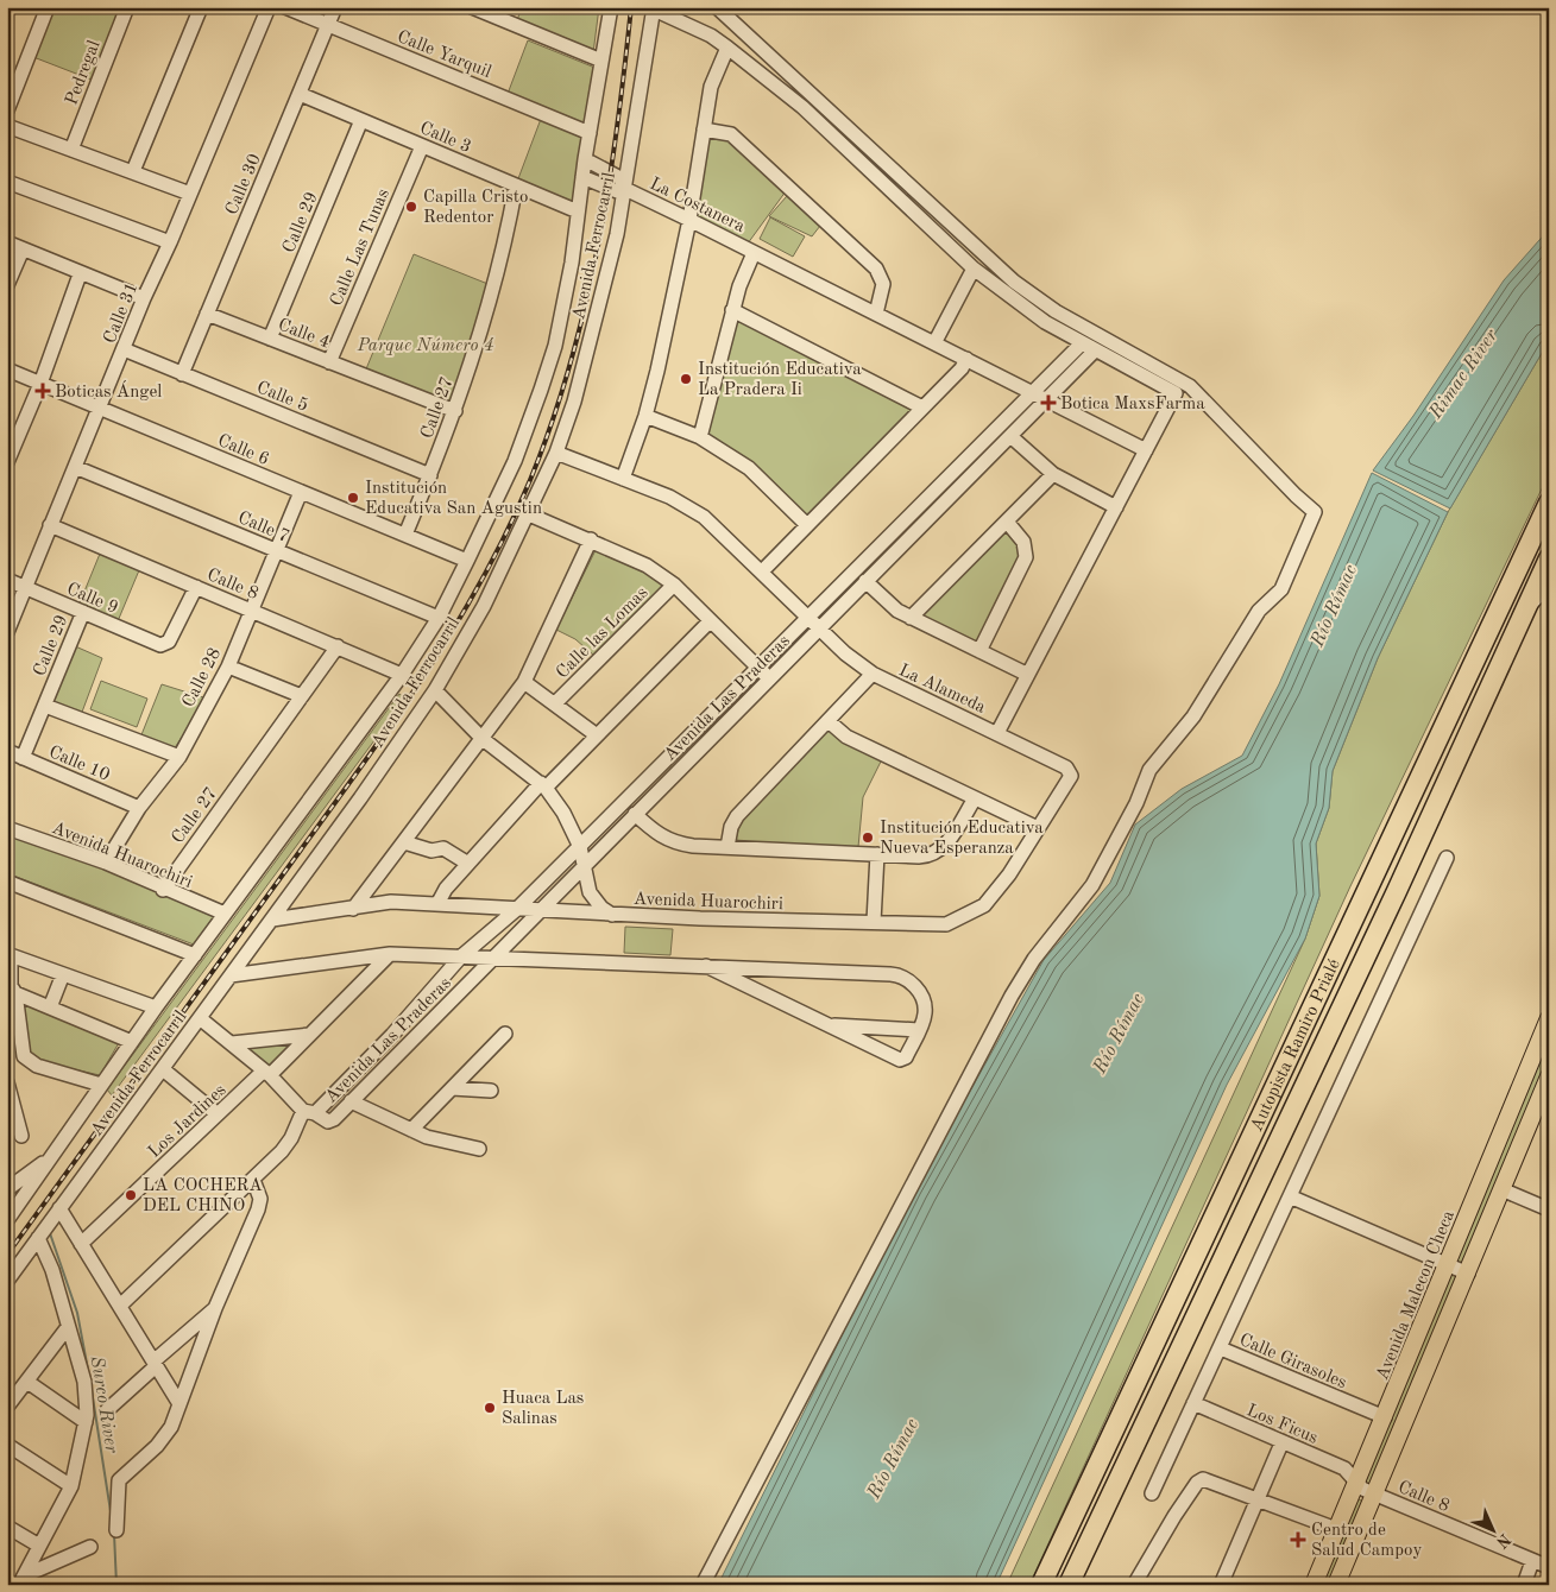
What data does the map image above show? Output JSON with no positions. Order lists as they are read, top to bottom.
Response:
{
  "streets": {
    "highway": ["Autopista Ramiro Prialé"],
    "main road": ["Avenida Malecon Checa"],
    "street": [
      "Calle Yarquil",
      "Pedregal",
      "Calle 3",
      "Calle 30",
      "La Costanera",
      "Calle 29",
      "Avenida Ferrocarril",
      "Calle Las Tunas",
      "Calle 31",
      "Calle 4",
      "Calle 5",
      "Calle 27",
      "Calle 6",
      "Calle 7",
      "Calle 8",
      "Calle 9",
      "Calle las Lomas",
      "Calle 28",
      "La Alameda",
      "Avenida Las Praderas",
      "Calle 10",
      "Avenida Huarochiri",
      "Los Jardines",
      "Calle Girasoles",
      "Los Ficus"
    ]
  },
  "crossings": [
    ["Calle Yarquil", "Calle 30"],
    ["Calle Yarquil", "Avenida Ferrocarril"],
    ["Calle 3", "Calle 30"],
    ["Calle 3", "Calle 29"],
    ["Calle 3", "Avenida Ferrocarril"],
    ["Calle 3", "Calle Las Tunas"],
    ["Calle 3", "Calle 27"],
    ["Calle 30", "Calle 4"],
    ["Calle 30", "Calle 5"],
    ["La Costanera", "Avenida Ferrocarril"],
    ["La Costanera", "Avenida Las Praderas"],
    ["Calle 29", "Calle 4"],
    ["Calle 29", "Calle 9"],
    ["Calle 29", "Calle 10"],
    ["Avenida Ferrocarril", "Calle 6"],
    ["Avenida Ferrocarril", "Calle 7"],
    ["Avenida Ferrocarril", "Calle 8"],
    ["Avenida Ferrocarril", "La Alameda"],
    ["Avenida Ferrocarril", "Avenida Huarochiri"],
    ["Calle Las Tunas", "Calle 4"],
    ["Calle 31", "Calle 5"],
    ["Calle 31", "Calle 6"],
    ["Calle 31", "Calle 7"],
    ["Calle 31", "Calle 8"],
    ["Calle 31", "Calle 9"],
    ["Calle 4", "Calle 27"],
    ["Calle 5", "Calle 27"],
    ["Calle 27", "Calle 6"],
    ["Calle 27", "Calle 8"],
    ["Calle 27", "Avenida Huarochiri"],
    ["Calle 6", "Calle 28"],
    ["Calle 7", "Calle 28"],
    ["Calle 8", "Calle 9"],
    ["Calle 8", "Calle 28"],
    ["Calle 8", "Avenida Malecon Checa"],
    ["Calle 8", "Los Ficus"],
    ["Calle 28", "Calle 10"],
    ["Calle 28", "Avenida Huarochiri"],
    ["La Alameda", "Avenida Las Praderas"],
    ["La Alameda", "Avenida Huarochiri"],
    ["Avenida Las Praderas", "Avenida Huarochiri"],
    ["Avenida Malecon Checa", "Calle Girasoles"],
    ["Avenida Malecon Checa", "Los Ficus"]
  ],
  "water": ["Rimac River", "Río Rímac", "Surco River"],
  "parks": ["Parque Número 4"],
  "places": {
    "other": [
      "Capilla Cristo Redentor",
      "Institución Educativa La Pradera Ii",
      "Institución Educativa San Agustin",
      "Institución Educativa Nueva Esperanza",
      "LA COCHERA DEL CHINO",
      "Huaca Las Salinas"
    ],
    "health": ["Boticas Ángel", "Botica MaxsFarma", "Centro de Salud Campoy"]
  },
  "north": "bottom right"
}
